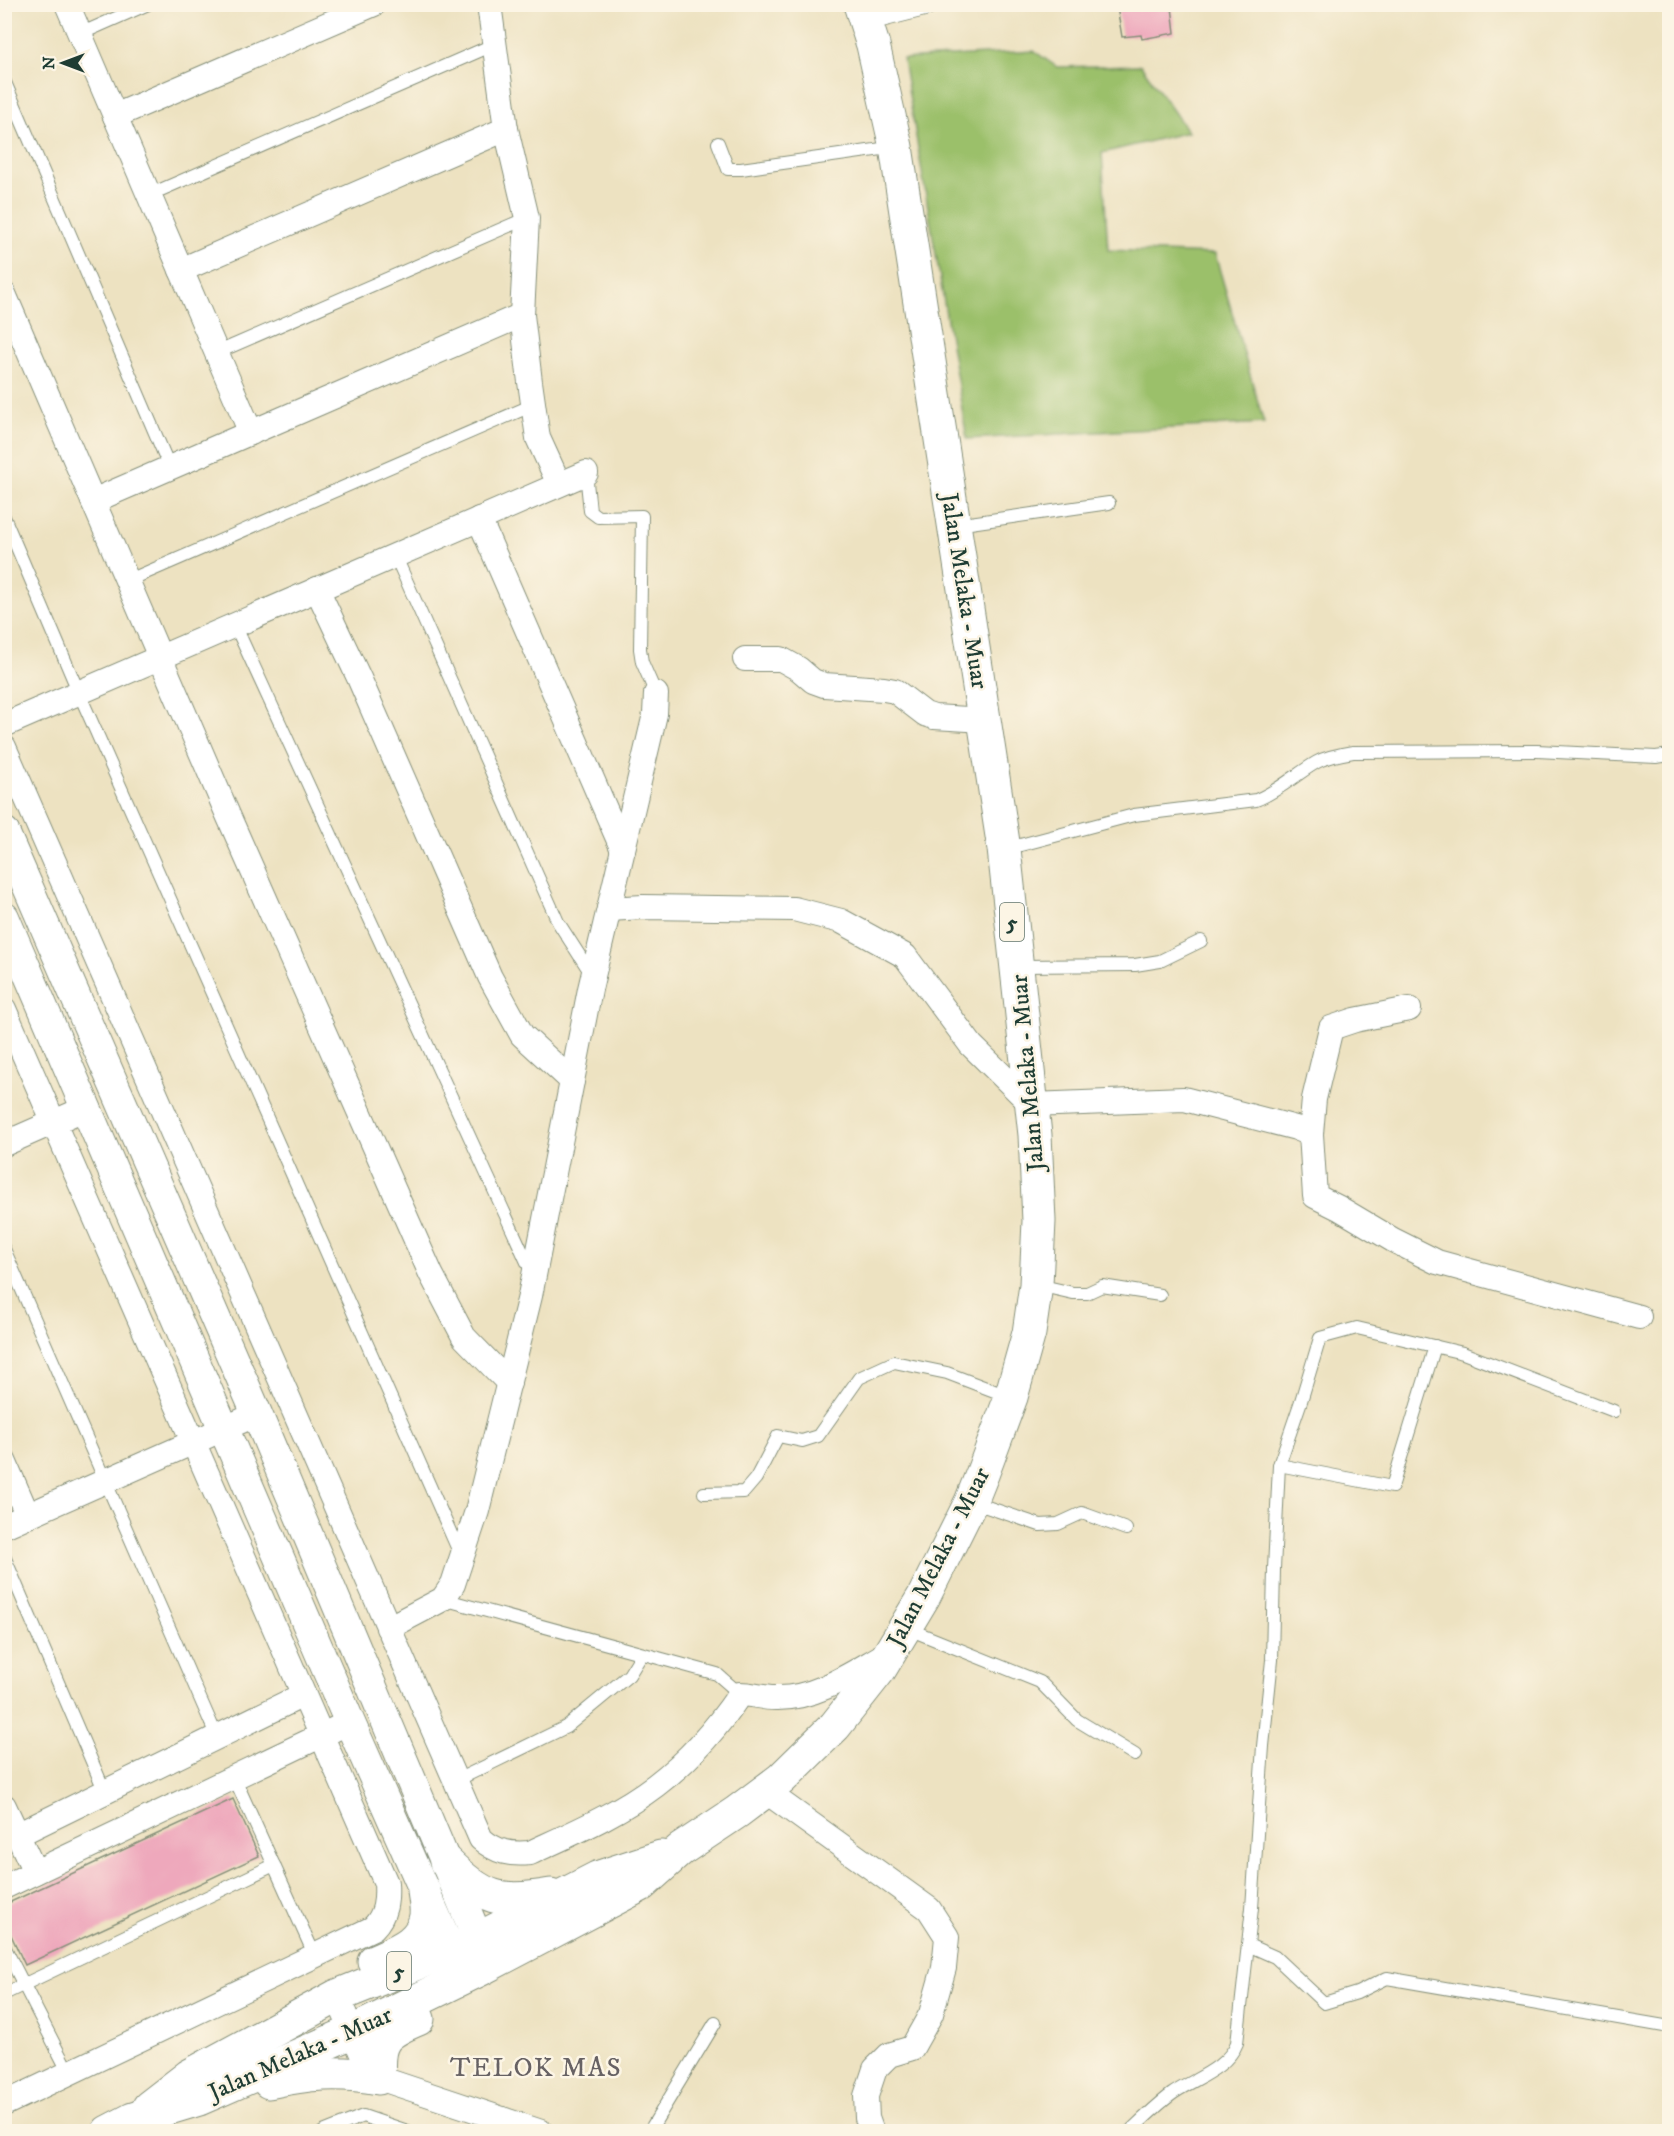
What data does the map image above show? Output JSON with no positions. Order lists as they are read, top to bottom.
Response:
{
  "streets": {
    "main road": ["Jalan Melaka - Muar", "5"]
  },
  "districts": ["TELOK MAS"],
  "north": "left"
}
